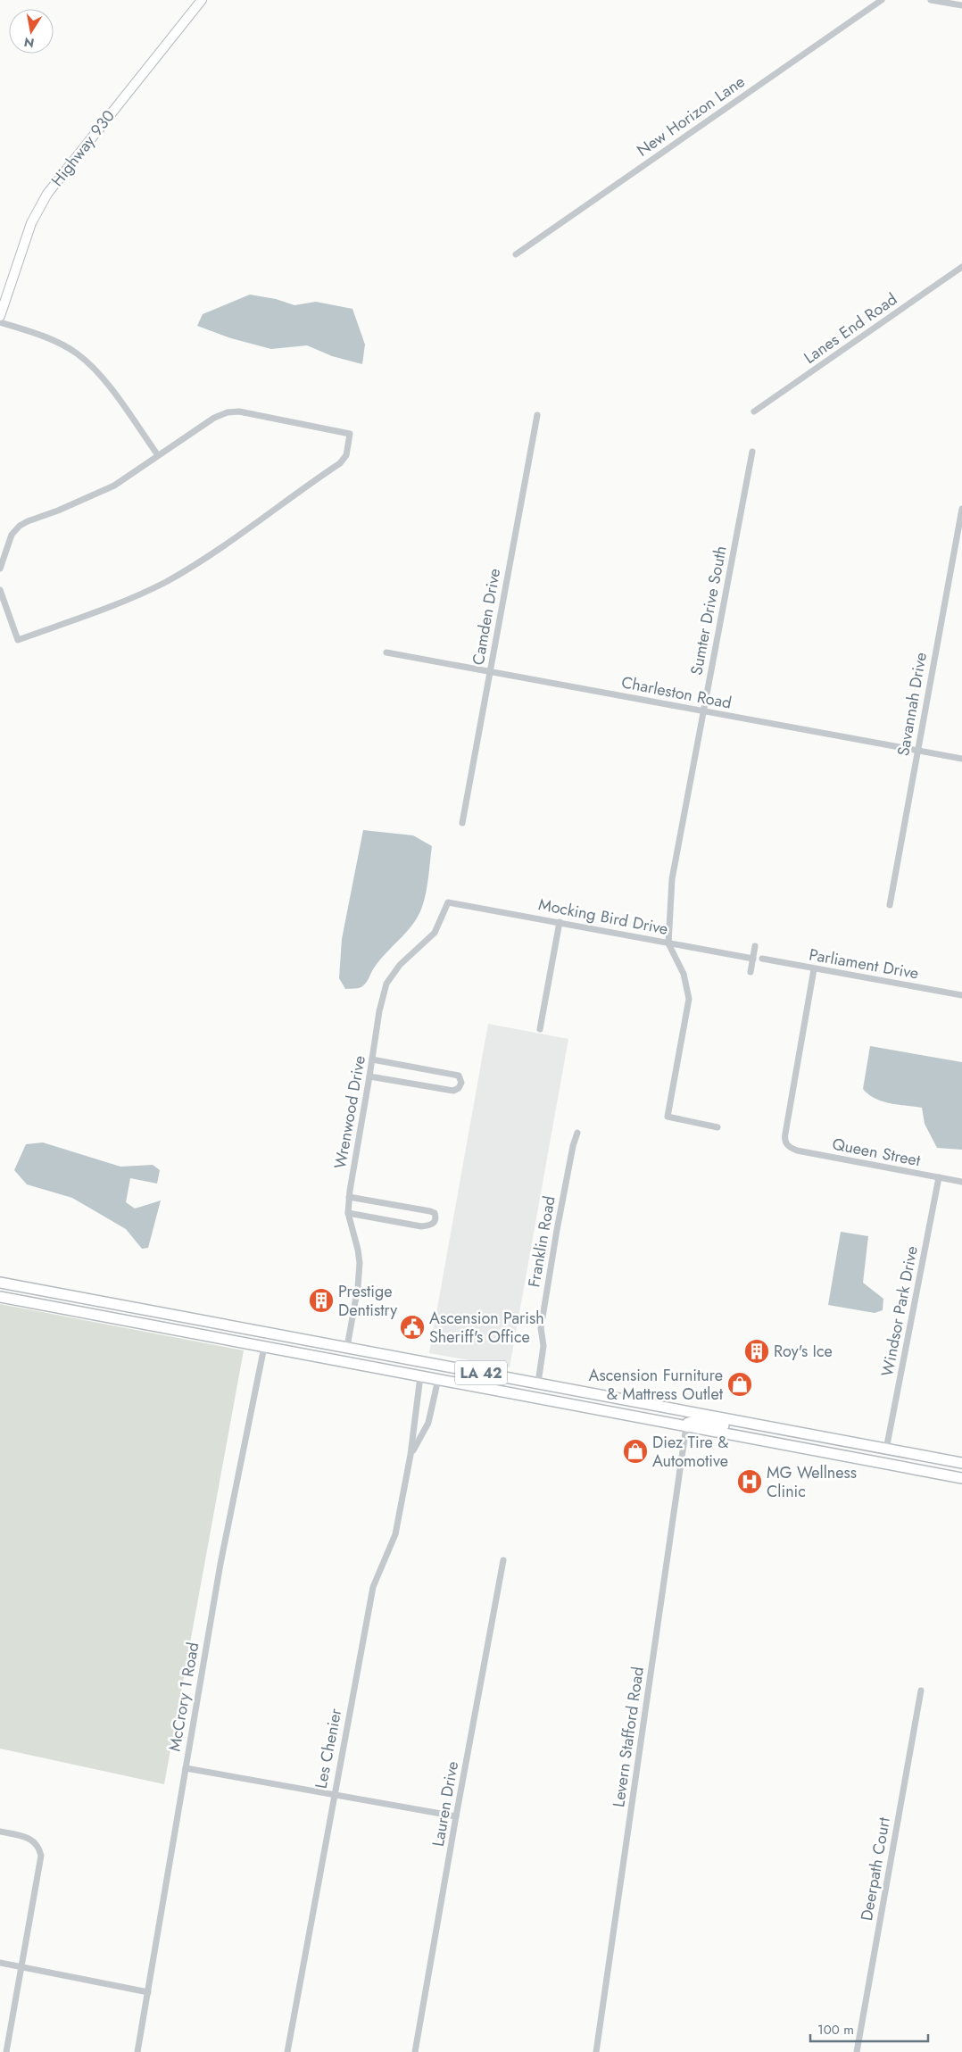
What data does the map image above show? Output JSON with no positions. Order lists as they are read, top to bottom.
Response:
{
  "streets": {
    "main road": ["LA 42"],
    "street": [
      "New Horizon Lane",
      "Highway 930",
      "Lanes End Road",
      "Sumter Drive South",
      "Camden Drive",
      "Charleston Road",
      "Savannah Drive",
      "Mocking Bird Drive",
      "Parliament Drive",
      "Wrenwood Drive",
      "Queen Street",
      "Franklin Road",
      "Windsor Park Drive",
      "McCrory 1 Road",
      "Levern Stafford Road",
      "Les Chenier",
      "Lauren Drive",
      "Deerpath Court"
    ]
  },
  "crossings": [
    ["Sumter Drive South", "Charleston Road"],
    ["Sumter Drive South", "Mocking Bird Drive"],
    ["Camden Drive", "Charleston Road"],
    ["Charleston Road", "Savannah Drive"],
    ["Mocking Bird Drive", "Wrenwood Drive"],
    ["Parliament Drive", "Queen Street"],
    ["Wrenwood Drive", "LA 42"],
    ["Queen Street", "Windsor Park Drive"],
    ["Franklin Road", "LA 42"],
    ["Windsor Park Drive", "LA 42"],
    ["LA 42", "McCrory 1 Road"],
    ["LA 42", "Levern Stafford Road"],
    ["LA 42", "Les Chenier"]
  ],
  "places": {
    "building": ["Prestige Dentistry", "Roy's Ice"],
    "public building": ["Ascension Parish Sheriff's Office"],
    "shop": ["Ascension Furniture & Mattress Outlet", "Diez Tire & Automotive"],
    "hospital": ["MG Wellness Clinic"]
  },
  "scale_bar": "100 m",
  "north": "bottom"
}
